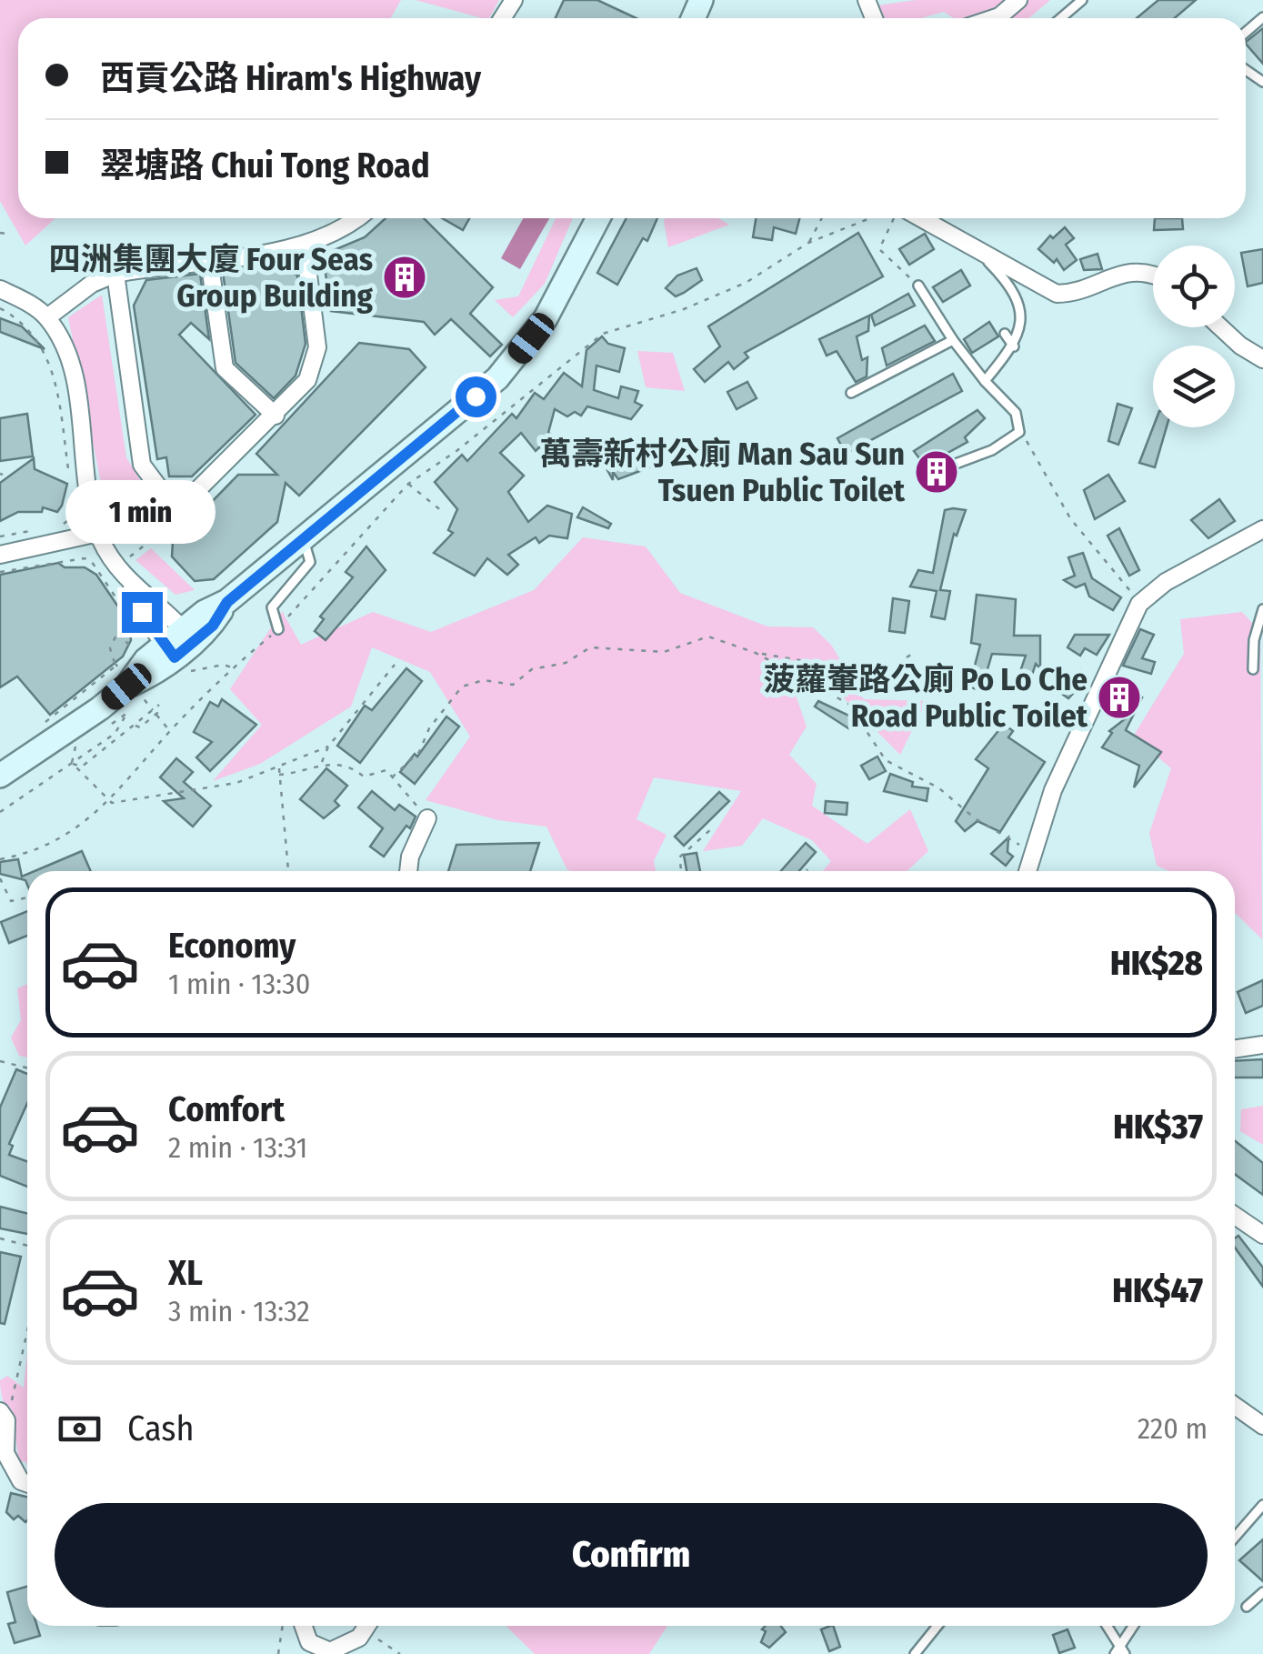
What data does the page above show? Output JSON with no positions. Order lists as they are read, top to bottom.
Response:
{
  "places": {
    "building": ["四洲集團大廈 Four Seas Group Building", "萬壽新村公廁 Man Sau Sun Tsuen Public Toilet", "菠蘿輋路公廁 Po Lo Che Road Public Toilet"]
  },
  "page": {
    "banner": ["西貢公路 Hiram's Highway", "翠塘路 Chui Tong Road"],
    "bubble": "1 min",
    "list": [
      {
        "name": "Economy",
        "note": "1 min · 13:30",
        "value": "HK$28"
      },
      {
        "name": "Comfort",
        "note": "2 min · 13:31",
        "value": "HK$37"
      },
      {
        "name": "XL",
        "note": "3 min · 13:32",
        "value": "HK$47"
      }
    ],
    "pay": ["Cash", "220 m"],
    "buttons": "Confirm"
  }
}
